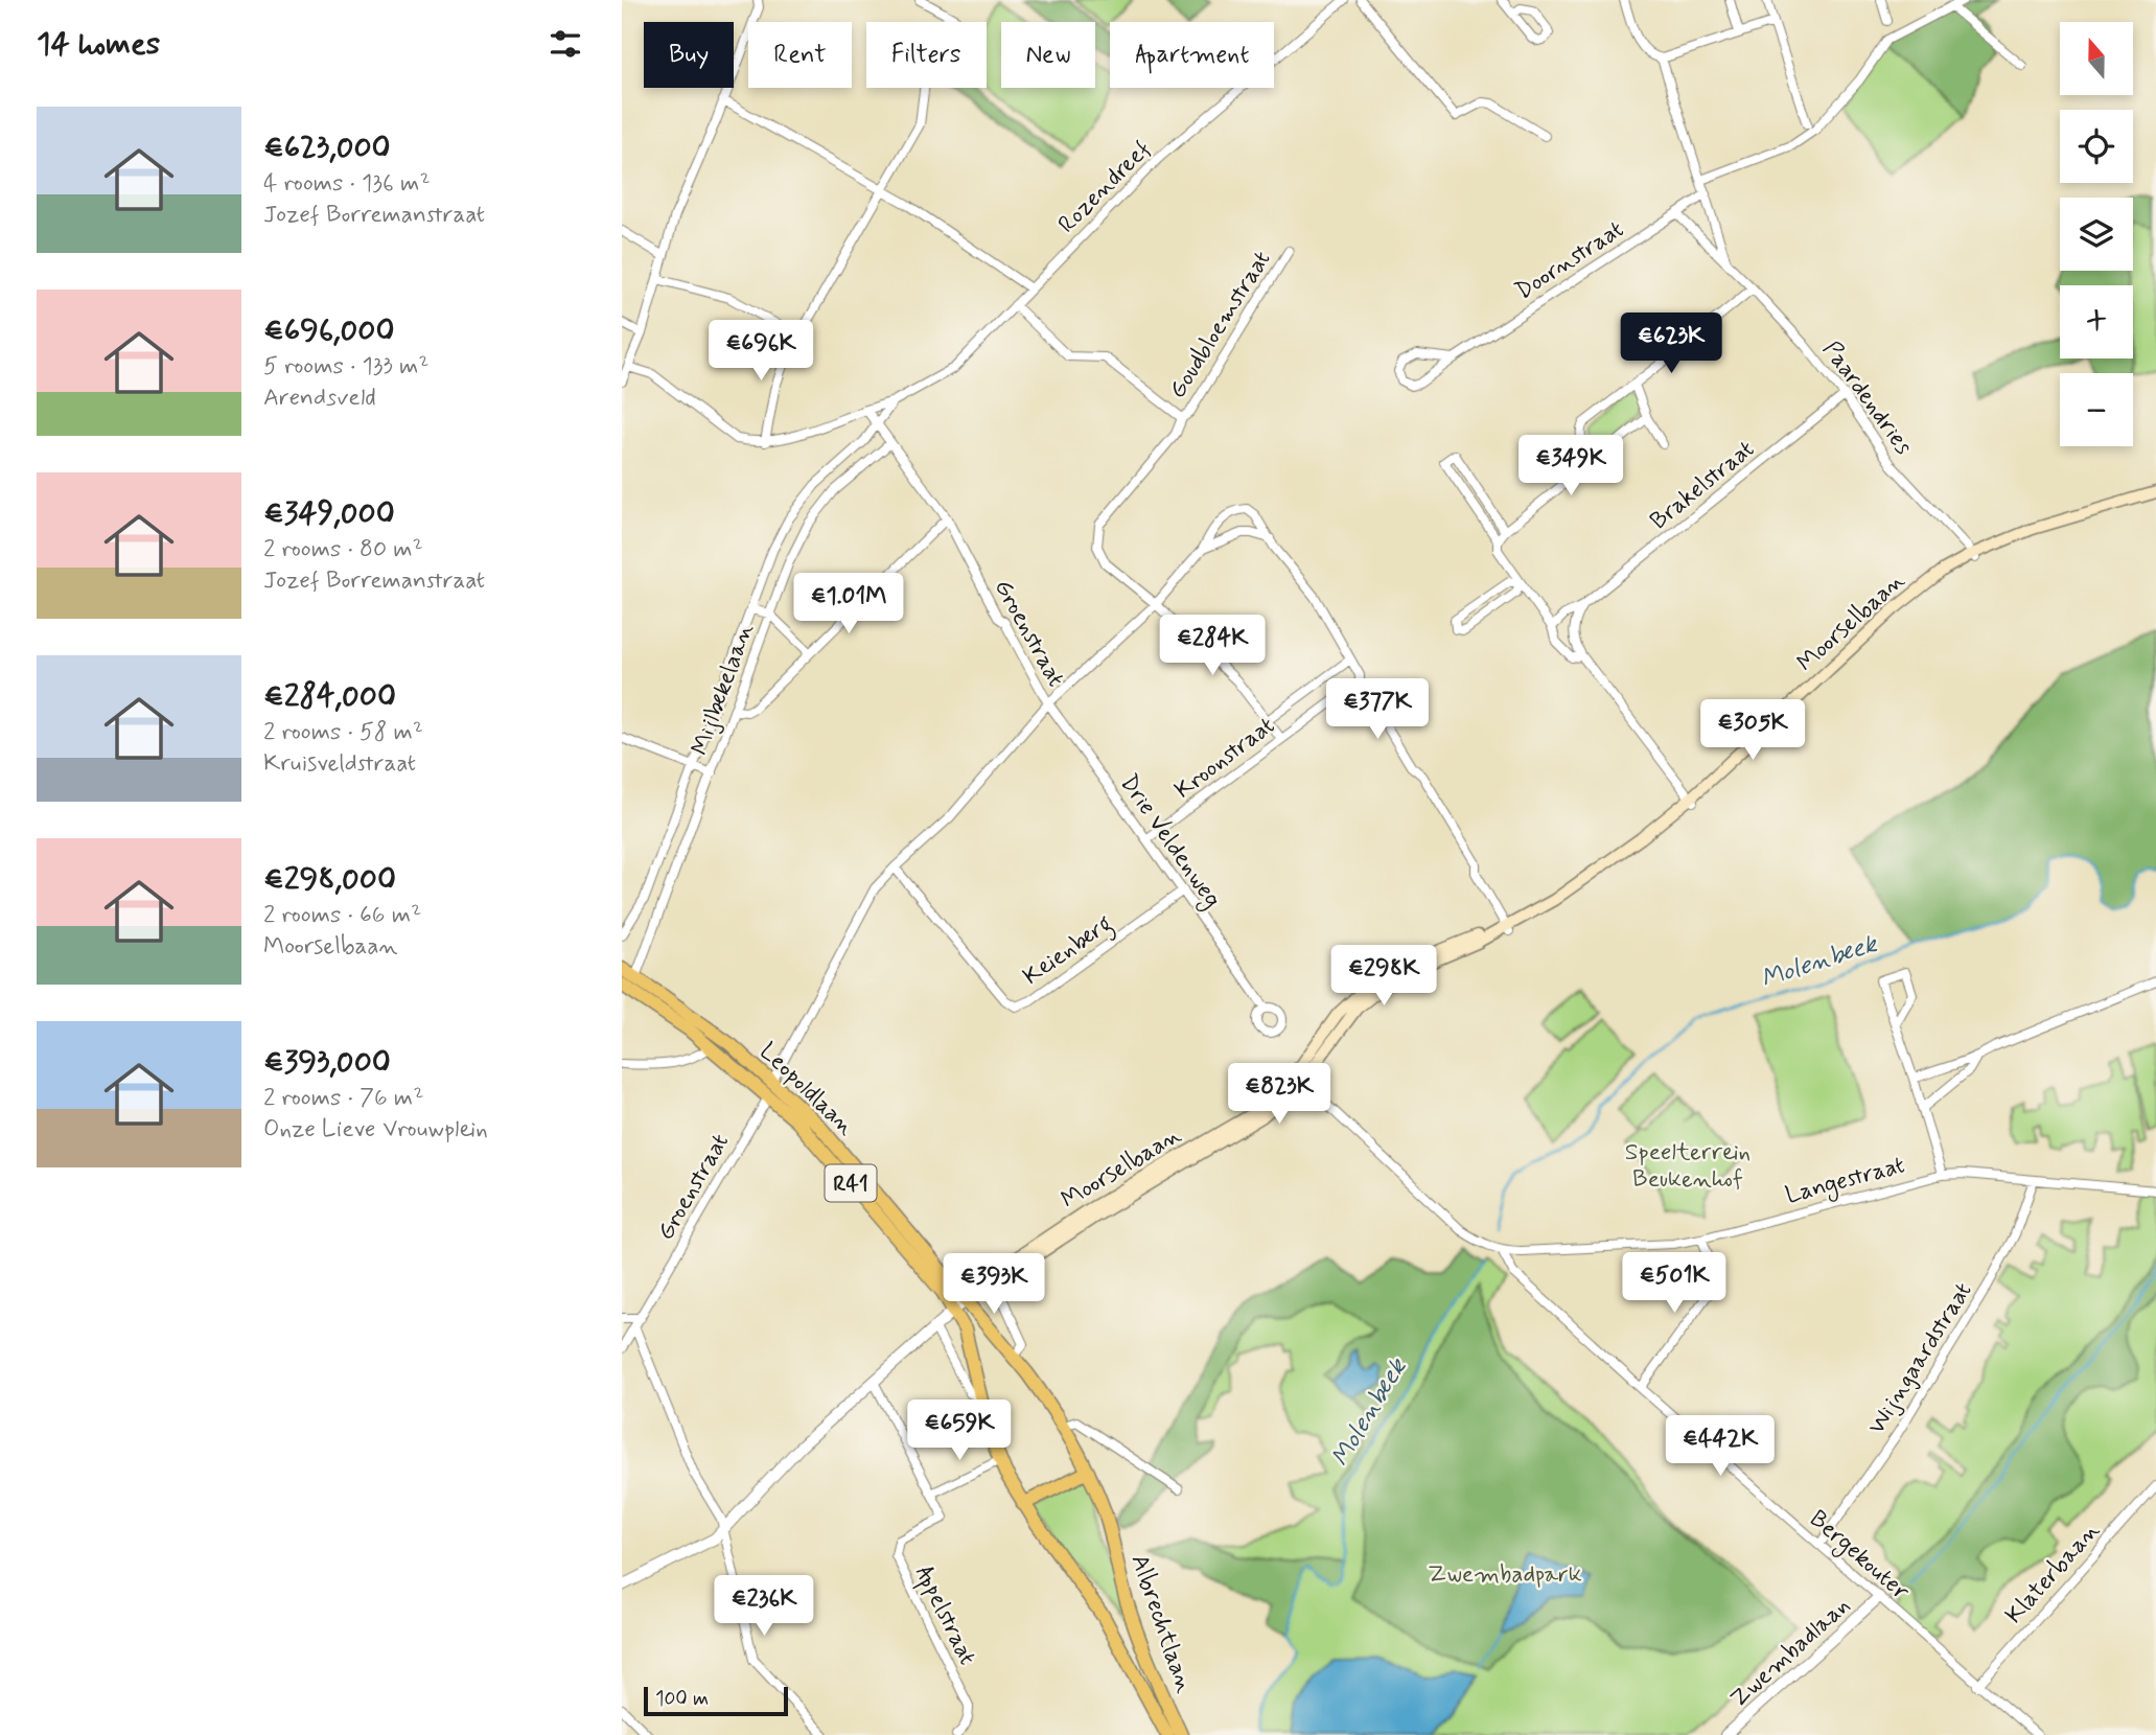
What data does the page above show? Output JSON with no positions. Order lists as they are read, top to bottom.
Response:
{
  "streets": {
    "main road": [
      "Moorselbaan",
      "Leopoldlaan",
      "R41",
      "Albrechtlaan"
    ],
    "street": [
      "Rozendreef",
      "Doornstraat",
      "Goudbloemstraat",
      "Paardendries",
      "Brakelstraat",
      "Groenstraat",
      "Mijlbekelaan",
      "Kroonstraat",
      "Drie Veldenweg",
      "Keienberg",
      "Langestraat",
      "Wijngaardstraat",
      "Bergekouter",
      "Klaterbaan",
      "Appelstraat",
      "Zwembadlaan"
    ]
  },
  "crossings": [
    ["Rozendreef", "Goudbloemstraat"],
    ["Rozendreef", "Groenstraat"],
    ["Rozendreef", "Mijlbekelaan"],
    ["Doornstraat", "Paardendries"],
    ["Goudbloemstraat", "Kroonstraat"],
    ["Paardendries", "Brakelstraat"],
    ["Paardendries", "Moorselbaan"],
    ["Moorselbaan", "Leopoldlaan"],
    ["Moorselbaan", "R41"],
    ["Moorselbaan", "Appelstraat"],
    ["Groenstraat", "Mijlbekelaan"],
    ["Groenstraat", "Drie Veldenweg"],
    ["Groenstraat", "Keienberg"],
    ["Groenstraat", "Leopoldlaan"],
    ["Mijlbekelaan", "Leopoldlaan"],
    ["Kroonstraat", "Drie Veldenweg"],
    ["Drie Veldenweg", "Keienberg"],
    ["Leopoldlaan", "R41"],
    ["Langestraat", "Wijngaardstraat"],
    ["Langestraat", "Bergekouter"],
    ["R41", "Albrechtlaan"],
    ["Wijngaardstraat", "Bergekouter"],
    ["Bergekouter", "Klaterbaan"],
    ["Bergekouter", "Zwembadlaan"]
  ],
  "water": ["Molenbeek"],
  "parks": ["Speelterrein Beukenhof", "Zwembadpark"],
  "scale_bar": "100 m",
  "north": "top",
  "page": {
    "heading": "14 homes",
    "map_buttons": ["+", "−"],
    "chip": [
      "Buy",
      "Rent",
      "Filters",
      "New",
      "Apartment"
    ],
    "list": [
      {
        "name": "€623,000",
        "note": "4 rooms · 136 m² · Jozef Borremanstraat"
      },
      {
        "name": "€696,000",
        "note": "5 rooms · 133 m² · Arendsveld"
      },
      {
        "name": "€349,000",
        "note": "2 rooms · 80 m² · Jozef Borremanstraat"
      },
      {
        "name": "€284,000",
        "note": "2 rooms · 58 m² · Kruisveldstraat"
      },
      {
        "name": "€298,000",
        "note": "2 rooms · 66 m² · Moorselbaan"
      },
      {
        "name": "€393,000",
        "note": "2 rooms · 76 m² · Onze Lieve Vrouwplein"
      }
    ],
    "price": [
      "€623K",
      "€696K",
      "€349K",
      "€1.01M",
      "€284K",
      "€377K",
      "€305K",
      "€298K",
      "€823K",
      "€501K",
      "€393K",
      "€659K",
      "€442K",
      "€236K"
    ],
    "scale": "100 m"
  }
}
